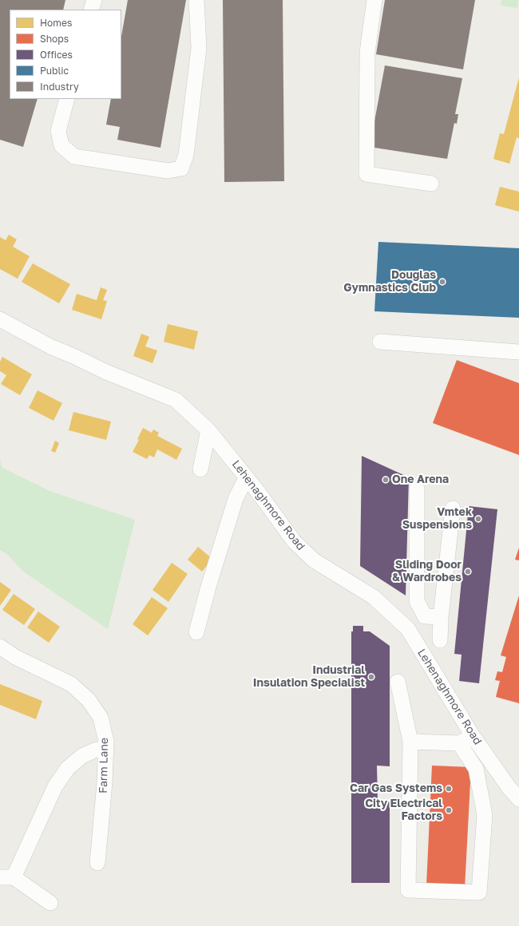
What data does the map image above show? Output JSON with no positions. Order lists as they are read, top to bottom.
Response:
{
  "streets": {
    "street": ["Lehenaghmore Road", "Farm Lane"]
  },
  "places": [
    "Douglas Gymnastics Club",
    "One Arena",
    "Vmtek Suspensions",
    "Sliding Door & Wardrobes",
    "Industrial Insulation Specialist",
    "Car Gas Systems",
    "City Electrical Factors"
  ],
  "legend": [
    "Homes",
    "Shops",
    "Offices",
    "Public",
    "Industry"
  ]
}
